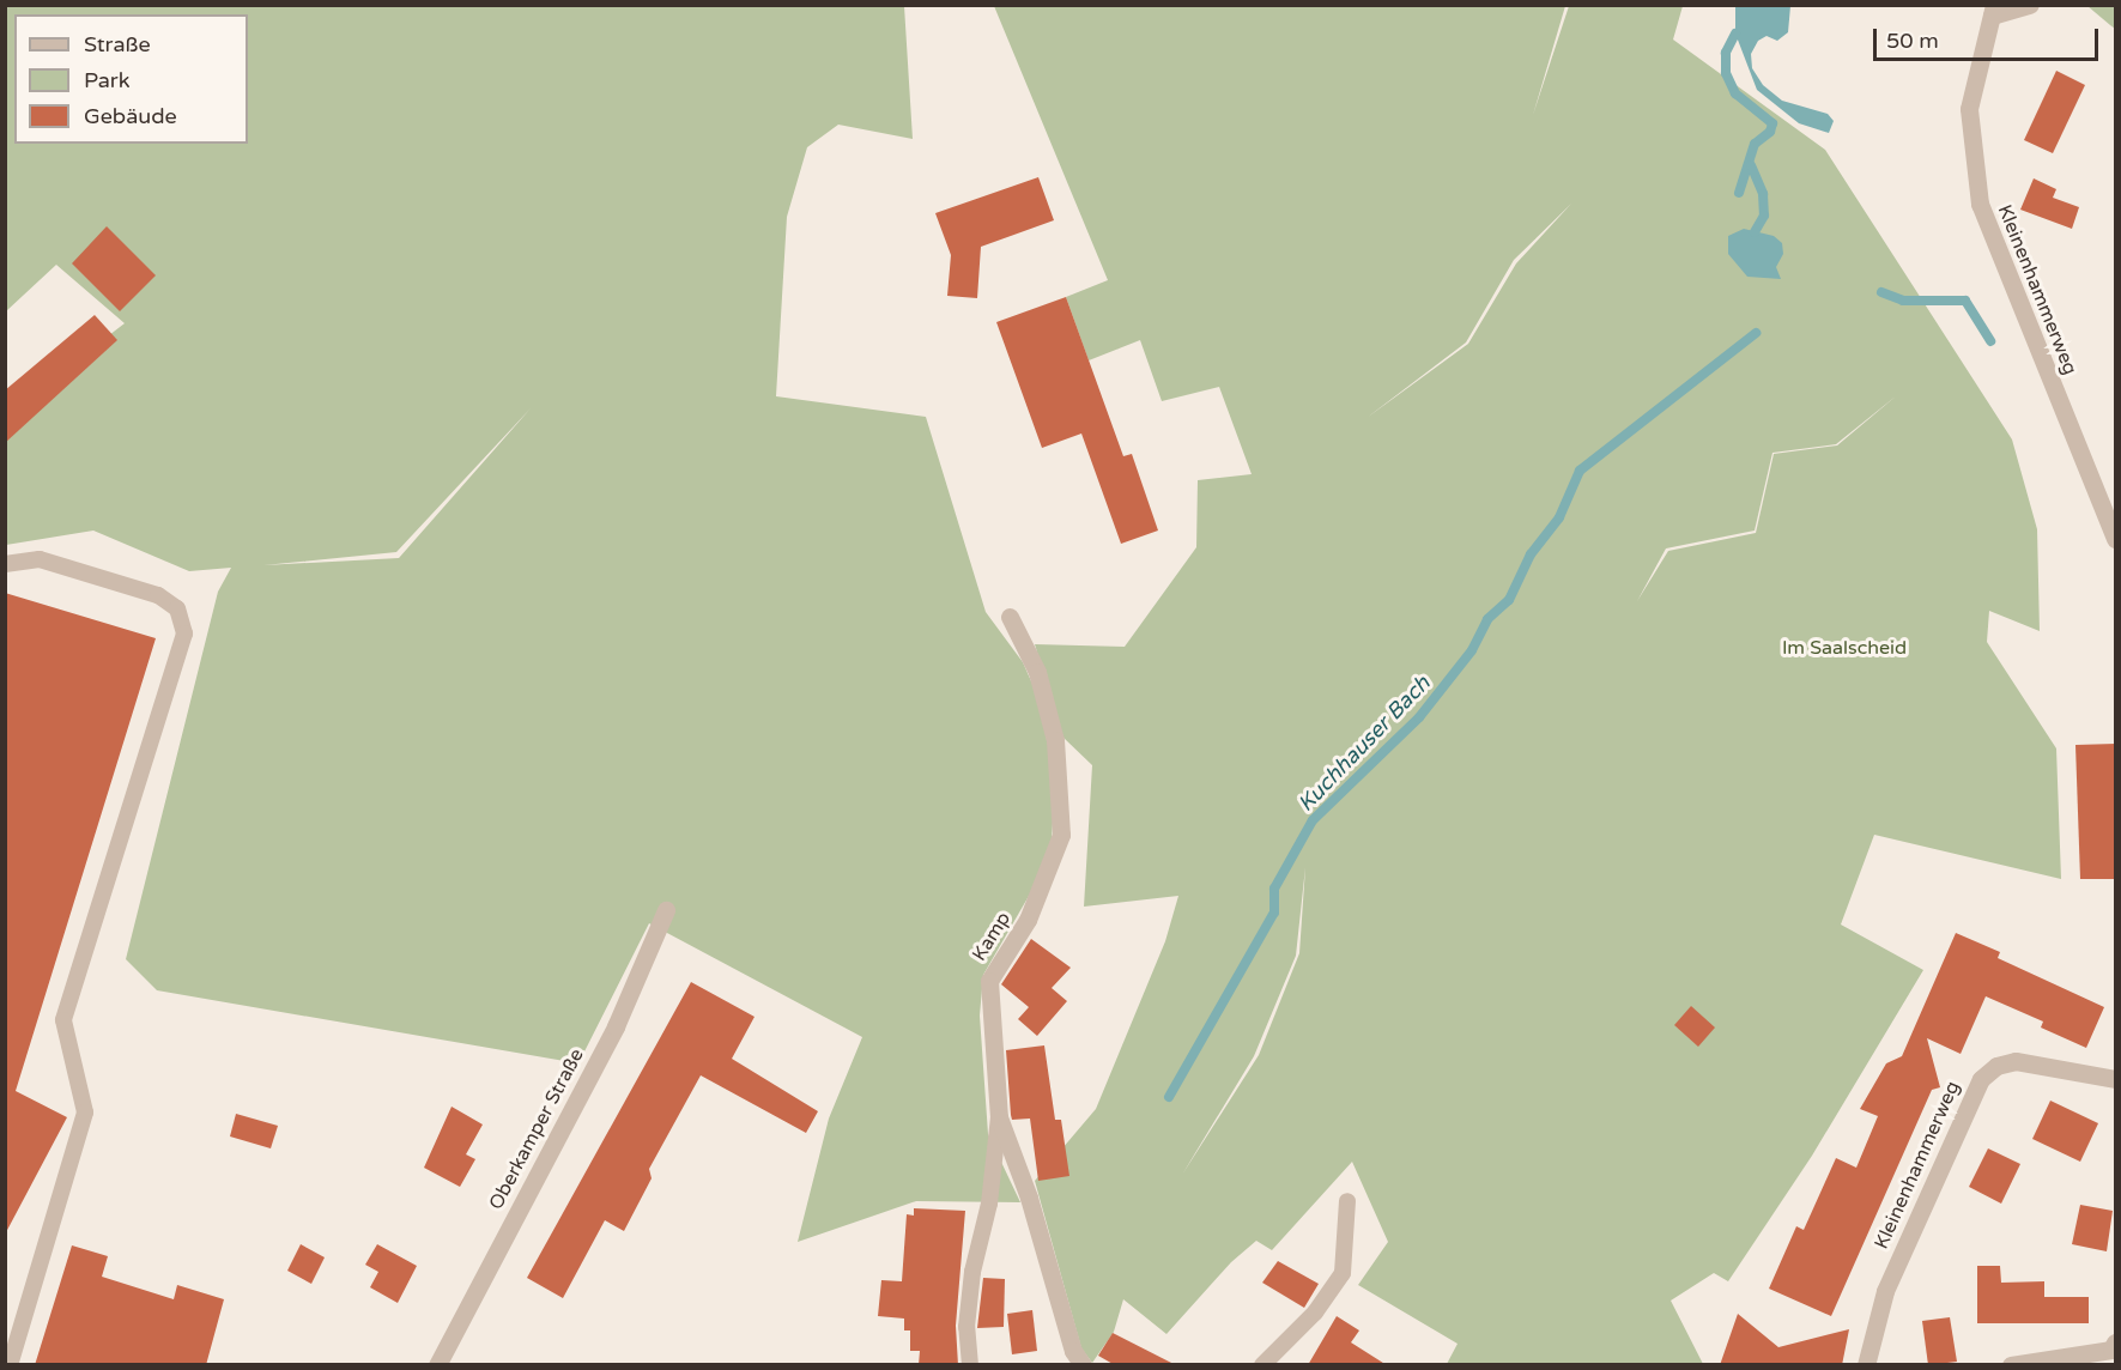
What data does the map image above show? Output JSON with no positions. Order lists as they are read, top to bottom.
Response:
{
  "streets": {
    "street": ["Kleinenhammerweg", "Kamp", "Oberkamper Straße"]
  },
  "water": ["Kuchhauser Bach"],
  "parks": ["Im Saalscheid"],
  "legend": ["Straße", "Park", "Gebäude"],
  "scale_bar": "50 m"
}
